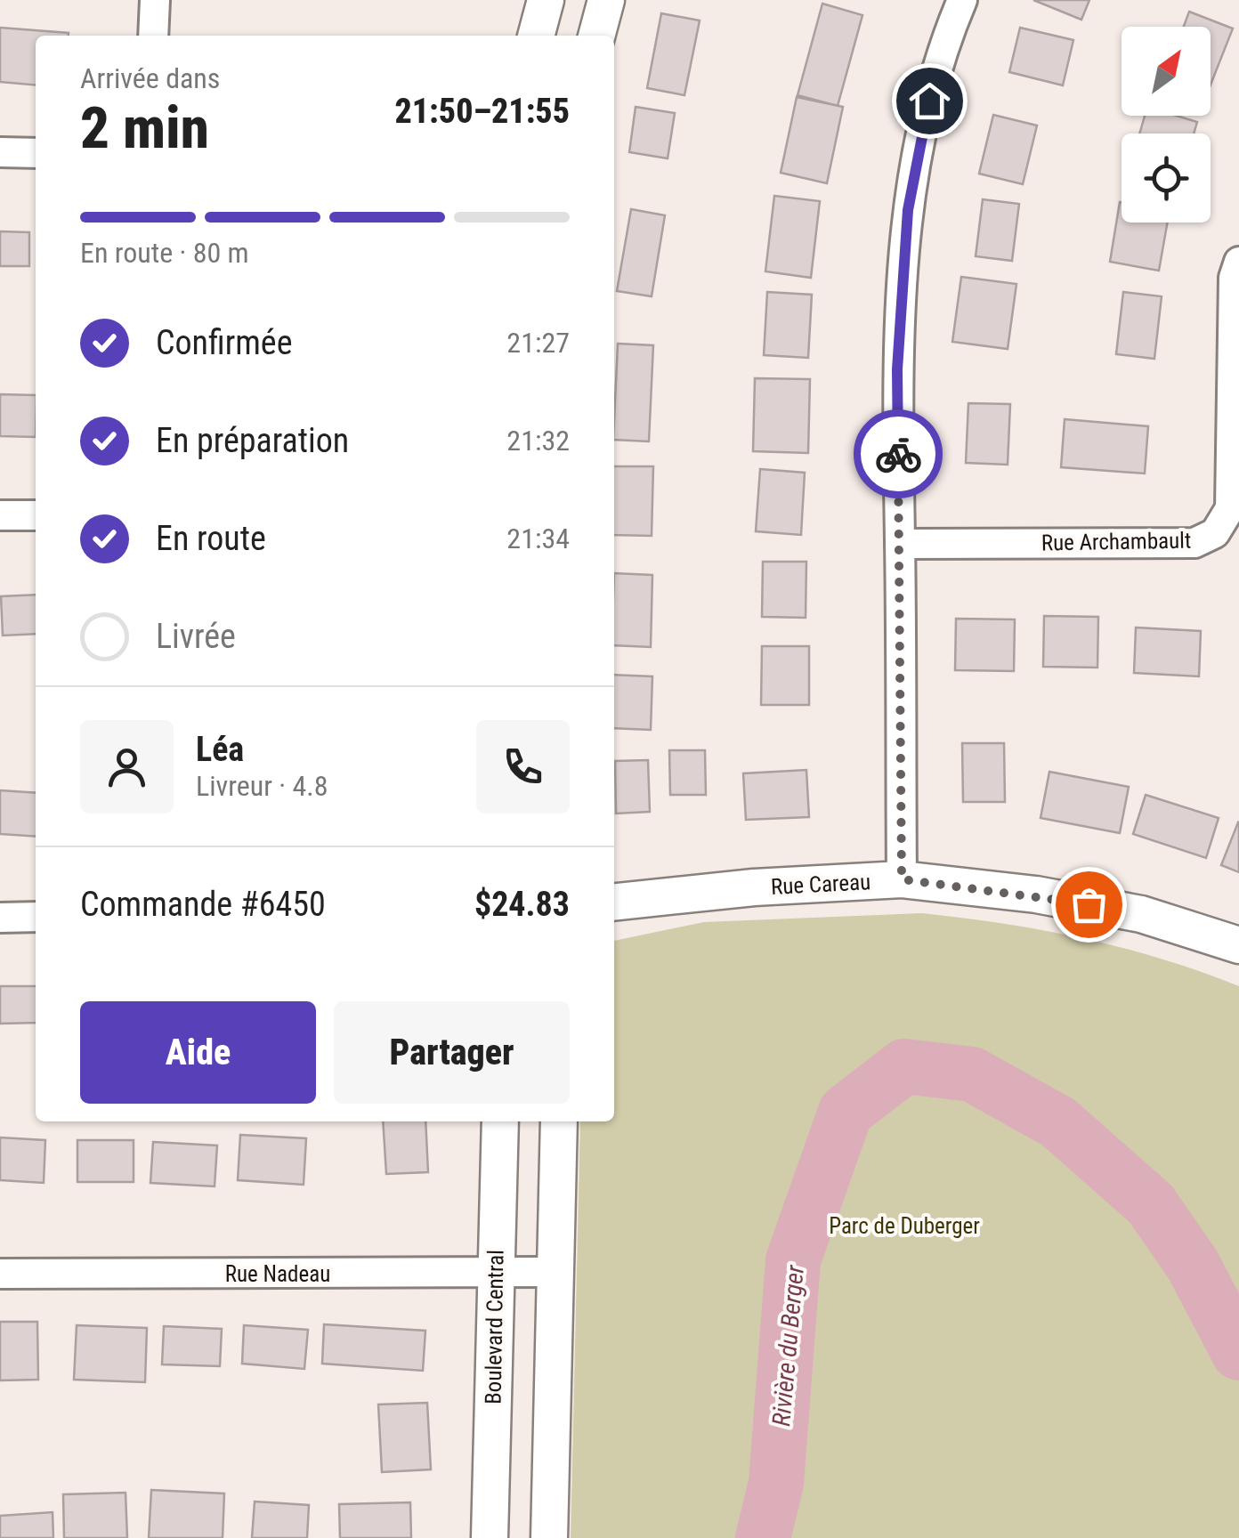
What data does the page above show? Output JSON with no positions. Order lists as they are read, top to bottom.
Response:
{
  "streets": {
    "street": [
      "Rue Archambault",
      "Rue Careau",
      "Rue Nadeau",
      "Boulevard Central"
    ]
  },
  "crossings": [
    ["Rue Nadeau", "Boulevard Central"]
  ],
  "water": ["Rivière du Berger"],
  "parks": ["Parc de Duberger"],
  "north": "top right",
  "page": {
    "heading": ["2 min", "Arrivée dans", "21:50–21:55"],
    "panel": [
      "Léa",
      "Livreur · 4.8",
      "Commande #6450",
      "$24.83"
    ],
    "bar": "En route · 80 m",
    "list": [
      ["Confirmée", "21:27"],
      ["En préparation", "21:32"],
      ["En route", "21:34"],
      "Livrée"
    ],
    "buttons": ["Aide", "Partager"]
  }
}
